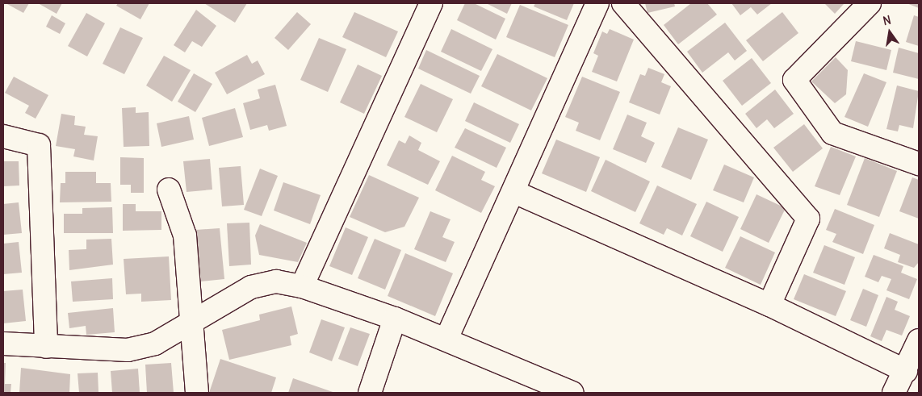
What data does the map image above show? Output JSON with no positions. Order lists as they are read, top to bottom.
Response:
{
  "north": "top"
}
